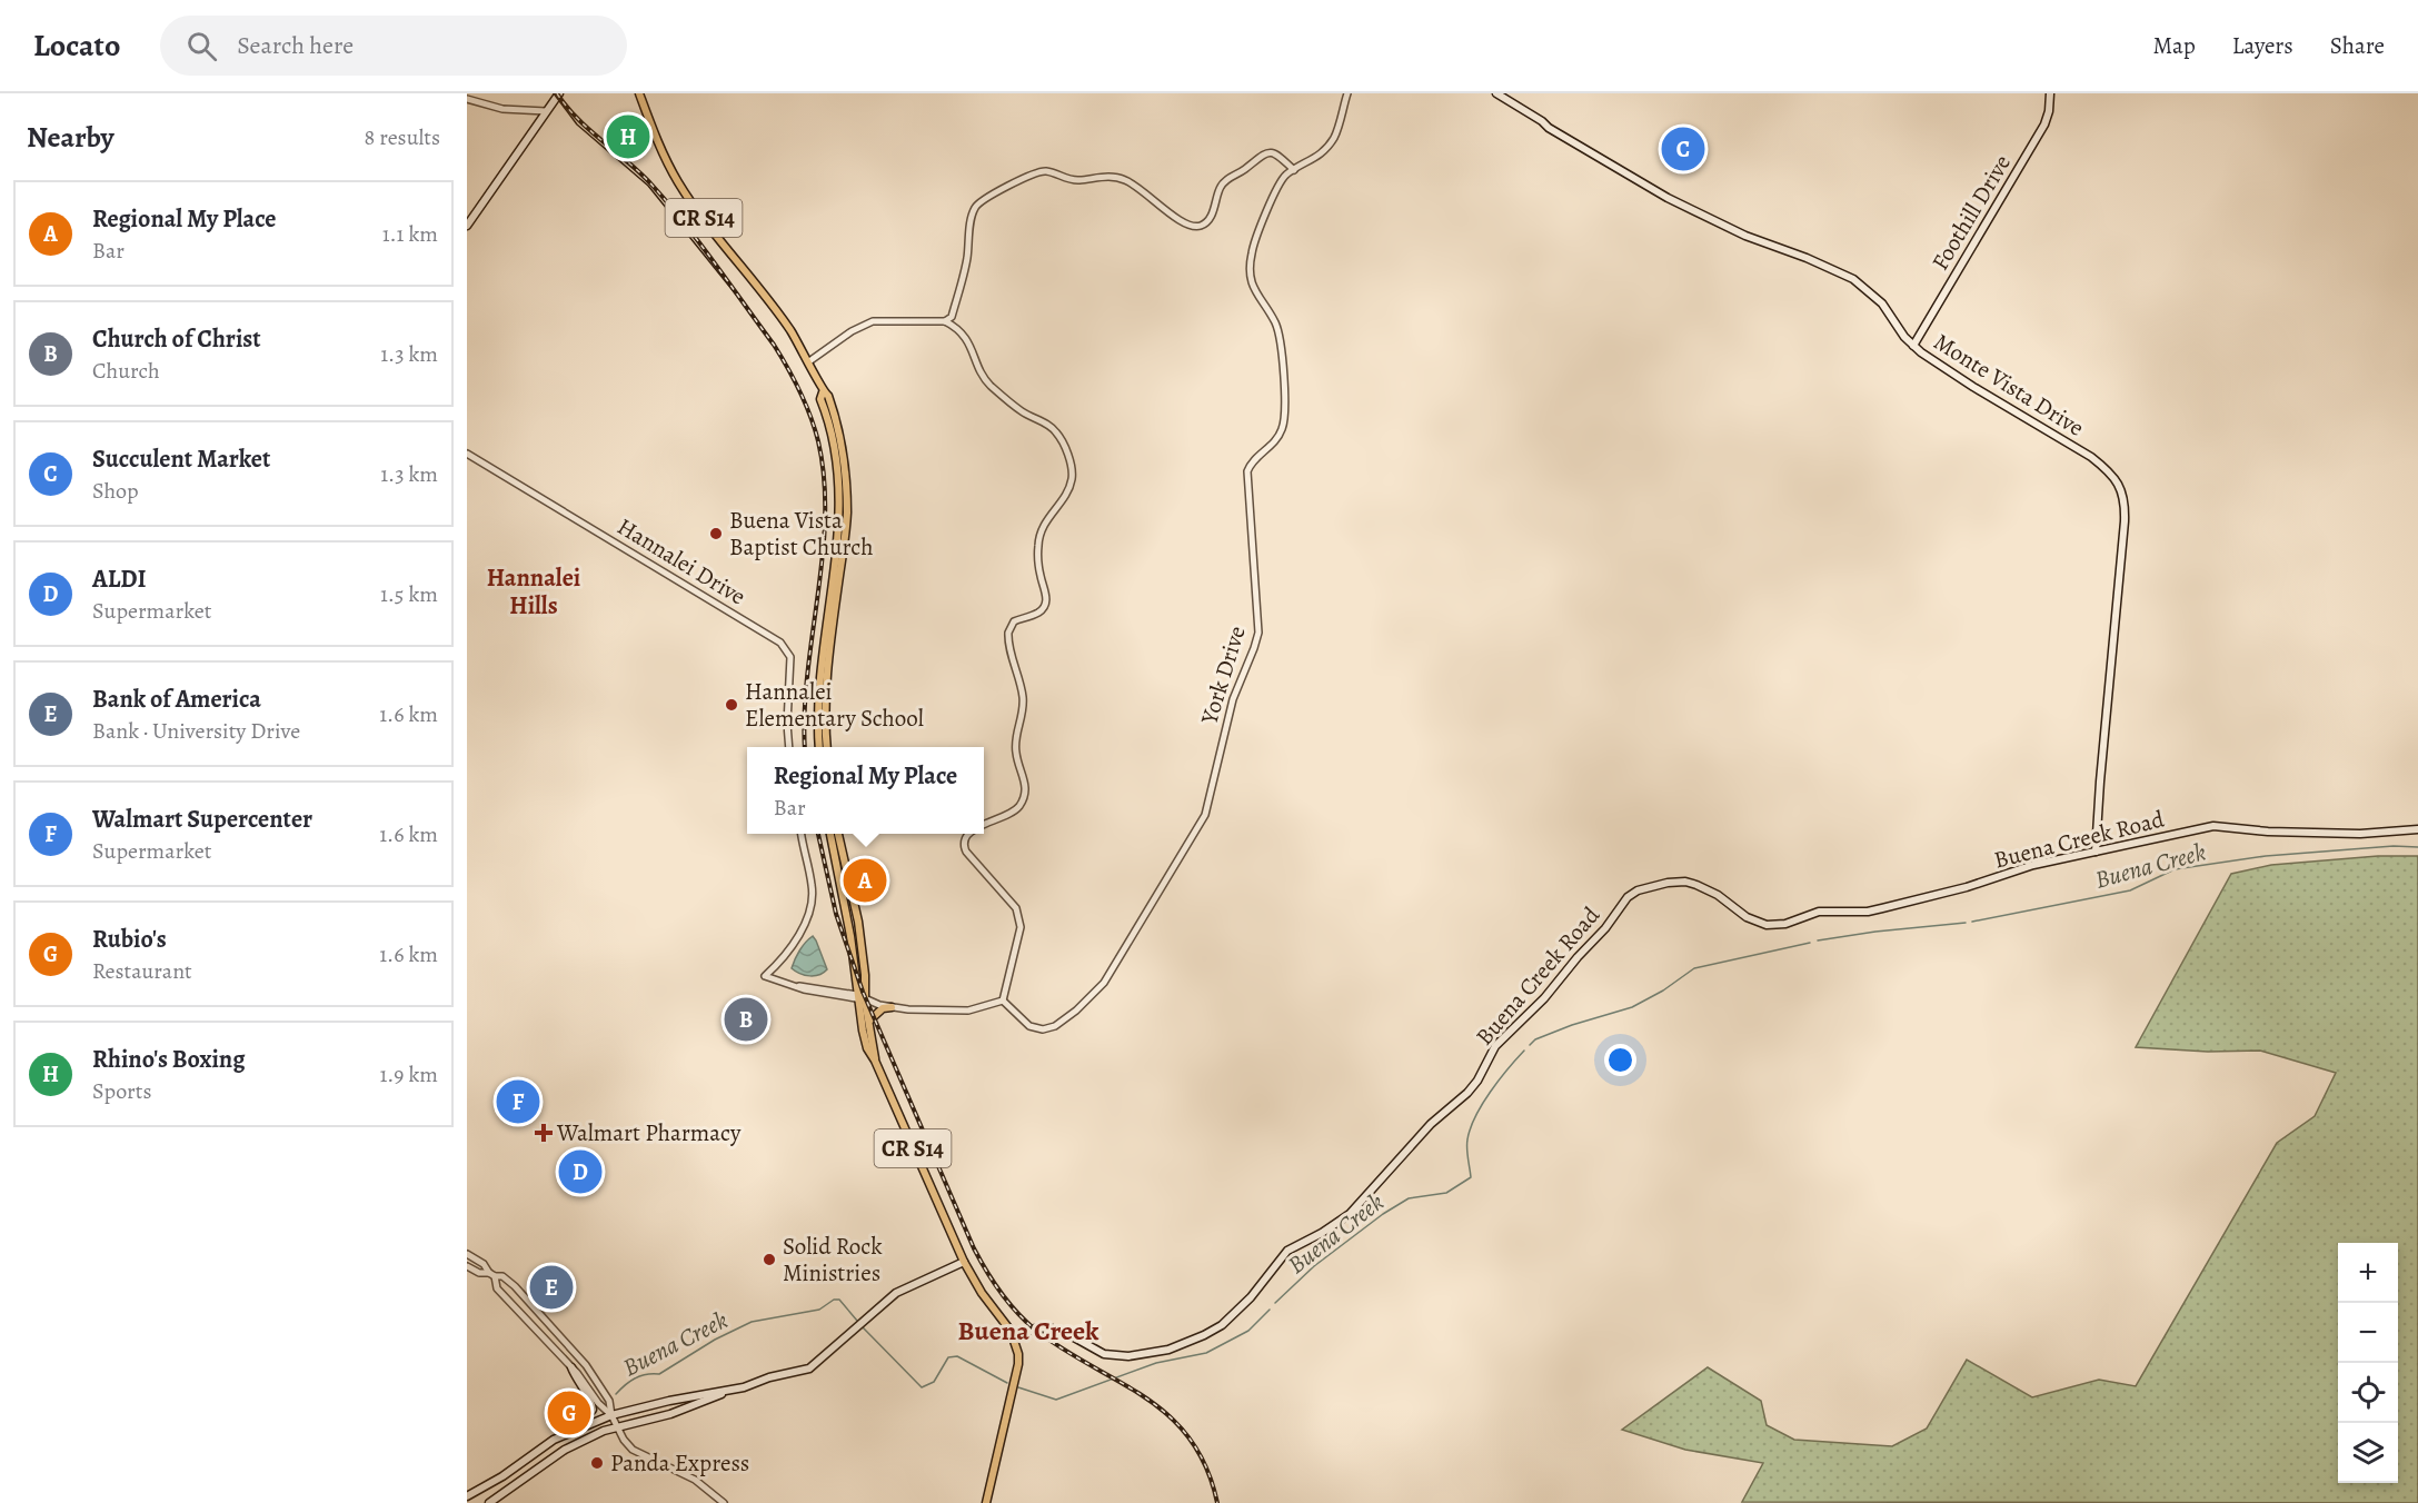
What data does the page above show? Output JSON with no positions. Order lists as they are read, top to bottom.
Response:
{
  "streets": {
    "main road": [
      "Foothill Drive",
      "CR S14",
      "Monte Vista Drive",
      "Buena Creek Road"
    ],
    "street": ["Hannalei Drive", "York Drive"]
  },
  "crossings": [
    ["Foothill Drive", "Monte Vista Drive"],
    ["CR S14", "Buena Creek Road"],
    ["Monte Vista Drive", "Buena Creek Road"]
  ],
  "districts": ["Hannalei Hills", "Buena Creek"],
  "water": ["Buena Creek"],
  "places": {
    "other": [
      "Buena Vista Baptist Church",
      "Hannalei Elementary School",
      "Solid Rock Ministries",
      "Panda Express"
    ],
    "health": ["Walmart Pharmacy"]
  },
  "page": {
    "header": "Locato",
    "search": "Search here",
    "nav": ["Map", "Layers", "Share"],
    "heading": ["Nearby", "8 results"],
    "pins": [
      "H",
      "C",
      "A",
      "B",
      "F",
      "D",
      "E",
      "G"
    ],
    "list": [
      {
        "mark": "A",
        "name": "Regional My Place",
        "note": "Bar",
        "value": "1.1 km"
      },
      {
        "mark": "B",
        "name": "Church of Christ",
        "note": "Church",
        "value": "1.3 km"
      },
      {
        "mark": "C",
        "name": "Succulent Market",
        "note": "Shop",
        "value": "1.3 km"
      },
      {
        "mark": "D",
        "name": "ALDI",
        "note": "Supermarket",
        "value": "1.5 km"
      },
      {
        "mark": "E",
        "name": "Bank of America",
        "note": "Bank · University Drive",
        "value": "1.6 km"
      },
      {
        "mark": "F",
        "name": "Walmart Supercenter",
        "note": "Supermarket",
        "value": "1.6 km"
      },
      {
        "mark": "G",
        "name": "Rubio's",
        "note": "Restaurant",
        "value": "1.6 km"
      },
      {
        "mark": "H",
        "name": "Rhino's Boxing",
        "note": "Sports",
        "value": "1.9 km"
      }
    ],
    "popup": ["Regional My Place", "Bar"],
    "map_buttons": ["+", "−"]
  }
}
